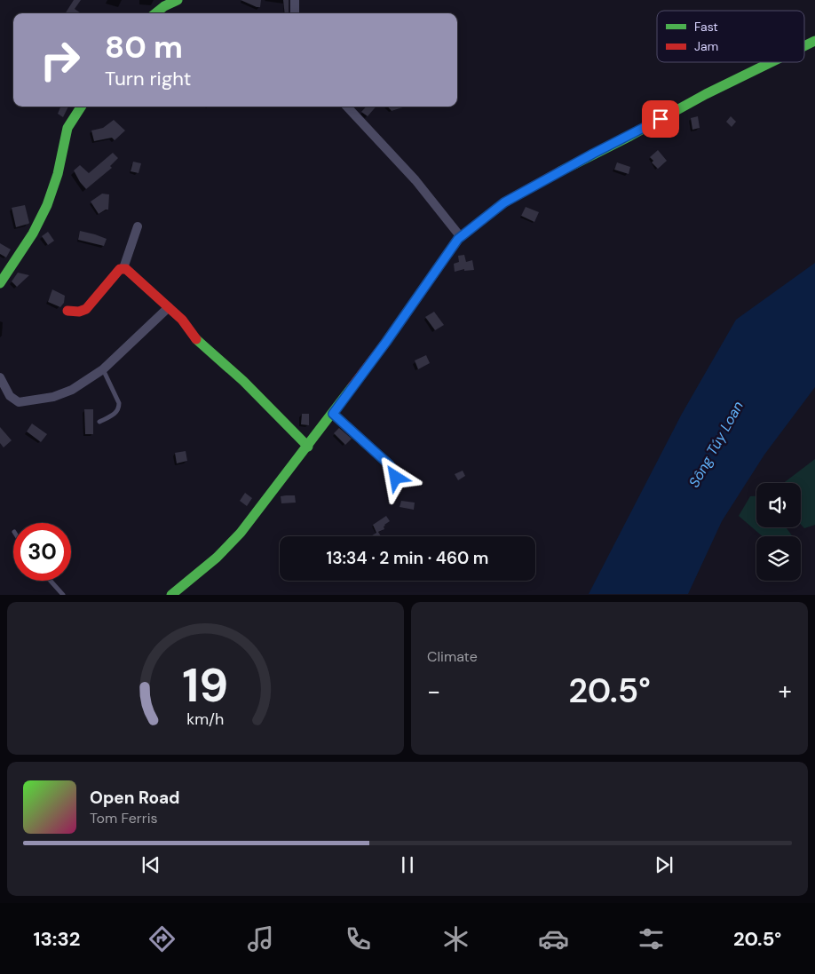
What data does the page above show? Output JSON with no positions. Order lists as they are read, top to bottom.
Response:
{
  "water": ["Sông Túy Loan"],
  "legend": ["Fast", "Jam"],
  "page": {
    "turn": ["80 m", "Turn right"],
    "limit": "30",
    "trip": "13:34 · 2 min · 460 m",
    "tile": "Climate",
    "heat": ["−", "20.5°", "+"],
    "song": ["Open Road", "Tom Ferris"],
    "tabs": ["13:32", "20.5°"],
    "gauge": ["19", "km/h"]
  }
}
